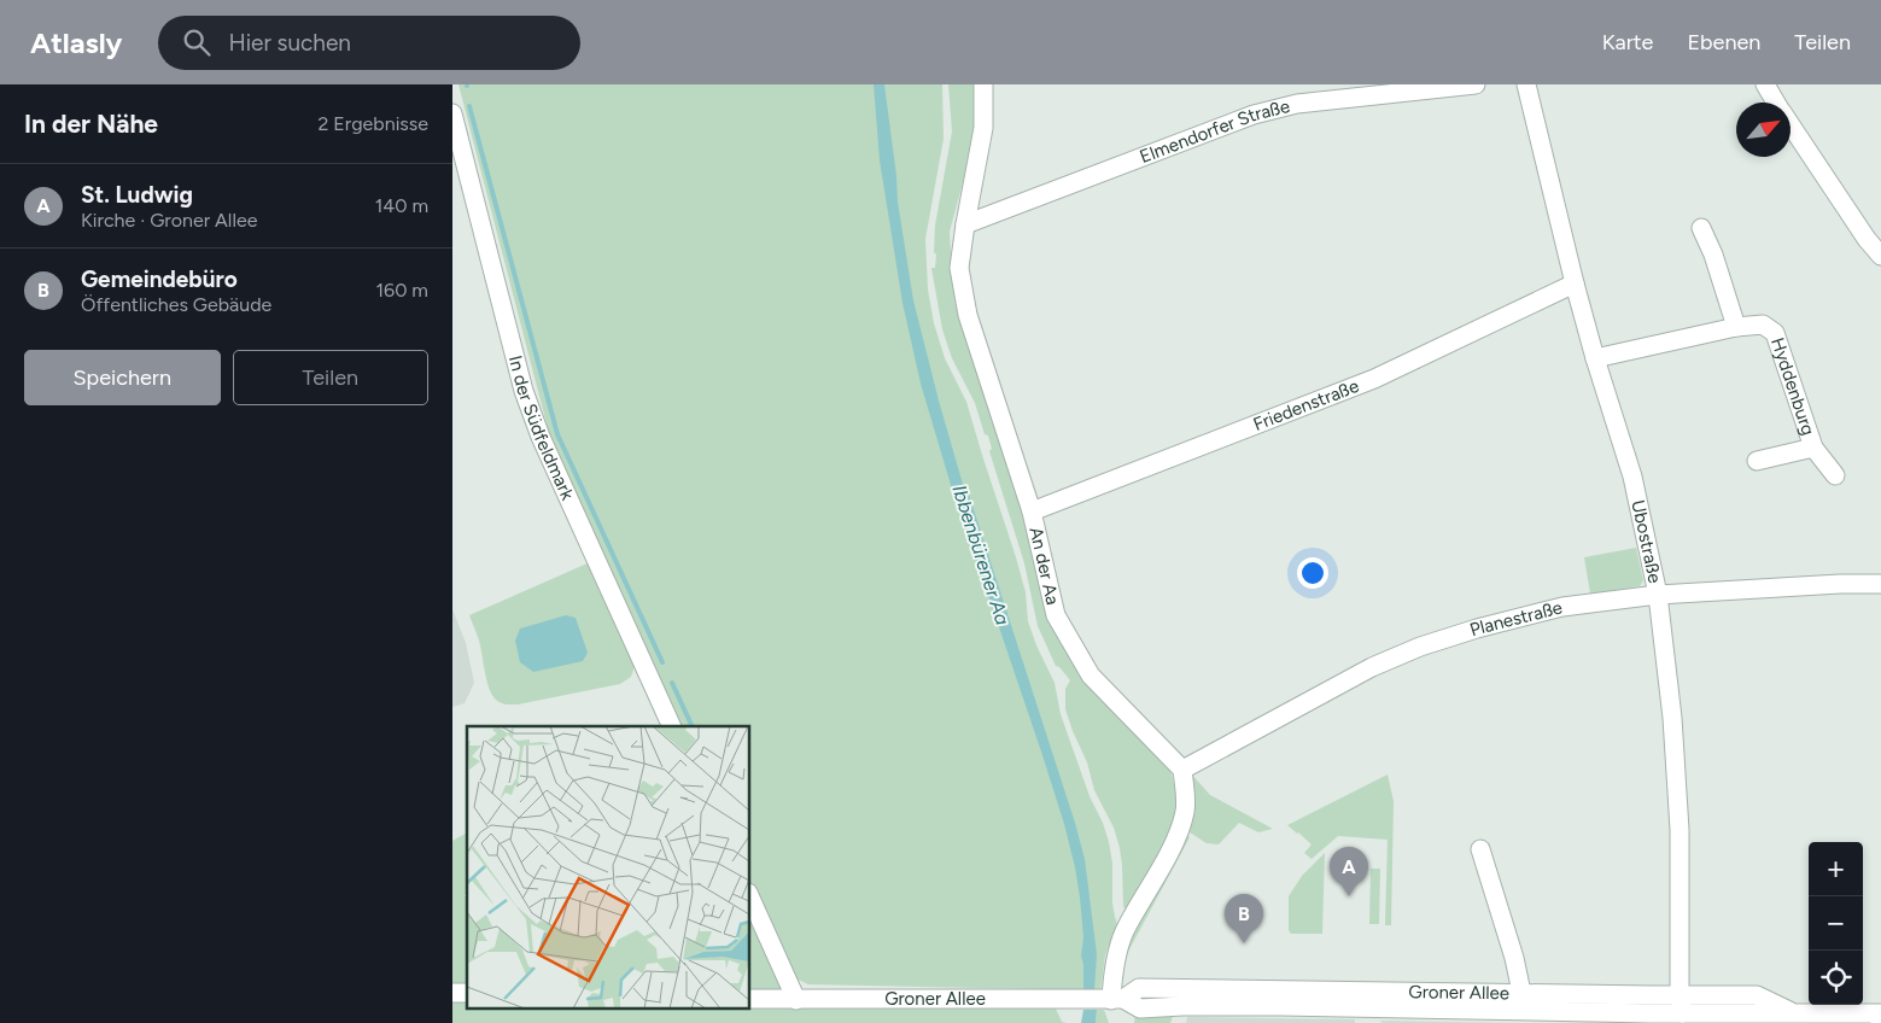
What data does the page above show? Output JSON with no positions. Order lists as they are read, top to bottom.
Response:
{
  "streets": {
    "street": [
      "Elmendorfer Straße",
      "Hyddenburg",
      "Friedenstraße",
      "In der Südfeldmark",
      "Ubostraße",
      "An der Aa",
      "Planestraße",
      "Groner Allee"
    ]
  },
  "crossings": [
    ["Elmendorfer Straße", "An der Aa"],
    ["Hyddenburg", "Ubostraße"],
    ["Friedenstraße", "Ubostraße"],
    ["Friedenstraße", "An der Aa"],
    ["Ubostraße", "Planestraße"],
    ["Ubostraße", "Groner Allee"],
    ["An der Aa", "Planestraße"]
  ],
  "water": ["Ibbenbürener Aa"],
  "north": "top right",
  "page": {
    "header": "Atlasly",
    "search": "Hier suchen",
    "nav": ["Karte", "Ebenen", "Teilen"],
    "heading": ["In der Nähe", "2 Ergebnisse"],
    "list": [
      {
        "mark": "A",
        "name": "St. Ludwig",
        "note": "Kirche · Groner Allee",
        "value": "140 m"
      },
      {
        "mark": "B",
        "name": "Gemeindebüro",
        "note": "Öffentliches Gebäude",
        "value": "160 m"
      }
    ],
    "buttons": ["Speichern", "Teilen"],
    "map_buttons": ["+", "−"],
    "pins": ["A", "B"]
  }
}
